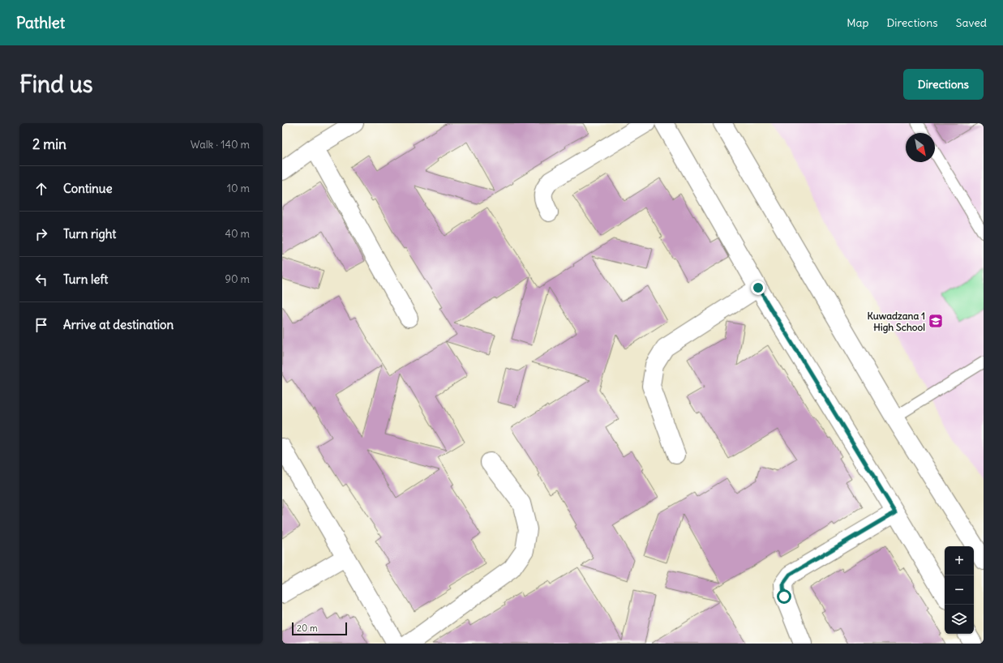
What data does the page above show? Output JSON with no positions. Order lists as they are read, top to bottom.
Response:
{
  "places": {
    "school or university": ["Kuwadzana 1 High School"]
  },
  "scale_bar": "20 m",
  "north": "bottom right",
  "page": {
    "header": "Pathlet",
    "nav": ["Map", "Directions", "Saved"],
    "buttons": "Directions",
    "title": "Find us",
    "heading": ["2 min", "Walk · 140 m"],
    "list": [
      ["Continue", "10 m"],
      ["Turn right", "40 m"],
      ["Turn left", "90 m"],
      "Arrive at destination"
    ],
    "map_buttons": ["+", "−"],
    "scale": "20 m"
  }
}
